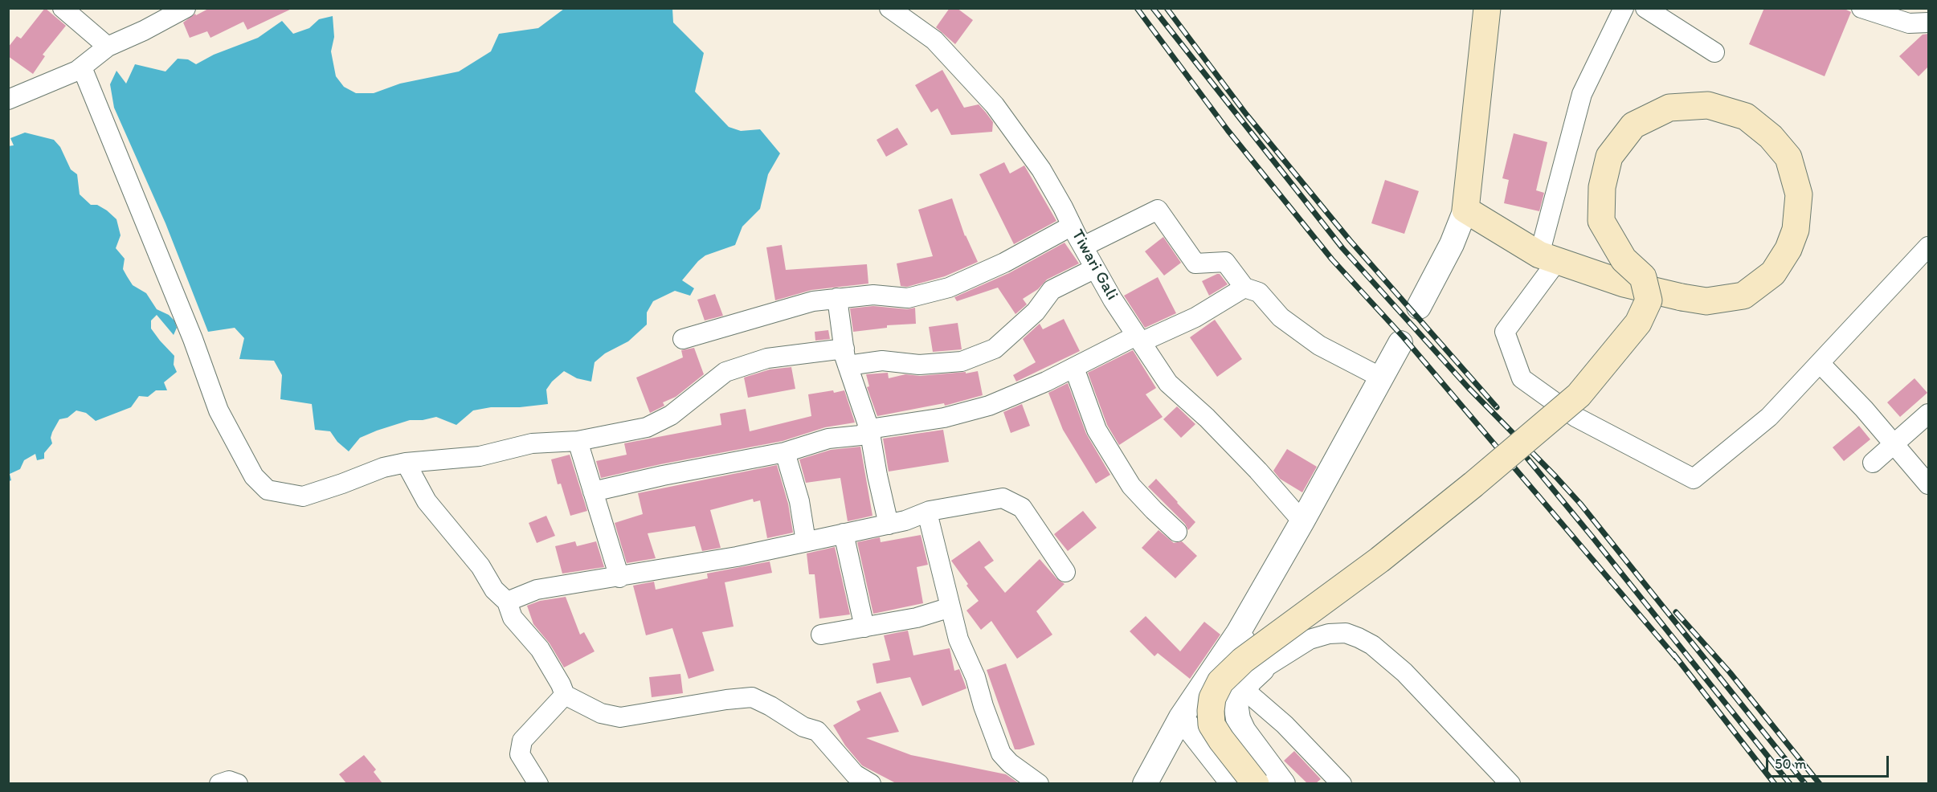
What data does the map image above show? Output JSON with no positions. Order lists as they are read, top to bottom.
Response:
{
  "streets": {
    "street": ["Tiwari Gali"]
  },
  "scale_bar": "50 m"
}
